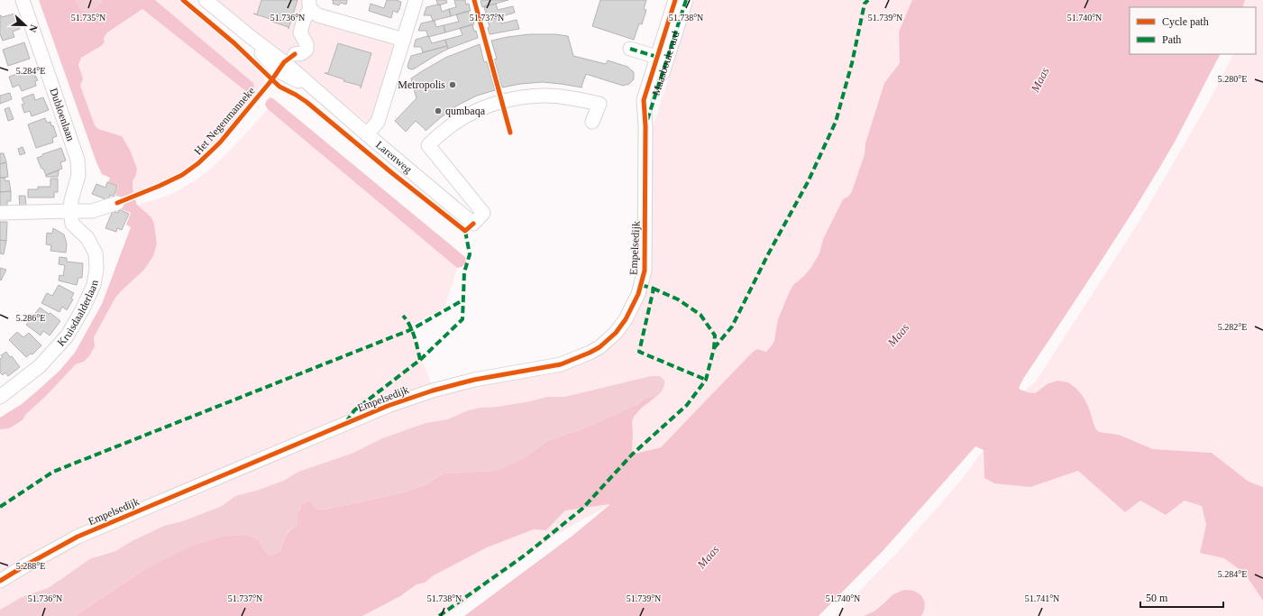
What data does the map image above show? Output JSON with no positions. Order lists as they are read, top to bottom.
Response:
{
  "streets": {
    "street": [
      "Maasboulevard",
      "Dubloenlaan",
      "Larenweg",
      "Empelsedijk",
      "Kruisdaalderlaan"
    ],
    "cycle path": ["Het Negenmanneke"]
  },
  "crossings": [
    ["Maasboulevard", "Empelsedijk"],
    ["Dubloenlaan", "Kruisdaalderlaan"]
  ],
  "water": ["Maas"],
  "places": ["Metropolis", "qumbaqa"],
  "legend": ["Cycle path", "Path"],
  "scale_bar": "50 m",
  "north": "right",
  "coordinates": [
    "51.735°N",
    "51.736°N",
    "51.737°N",
    "51.738°N",
    "51.739°N",
    "51.740°N",
    "5.284°E",
    "5.280°E",
    "5.286°E",
    "5.282°E",
    "5.288°E",
    "51.741°N"
  ]
}
